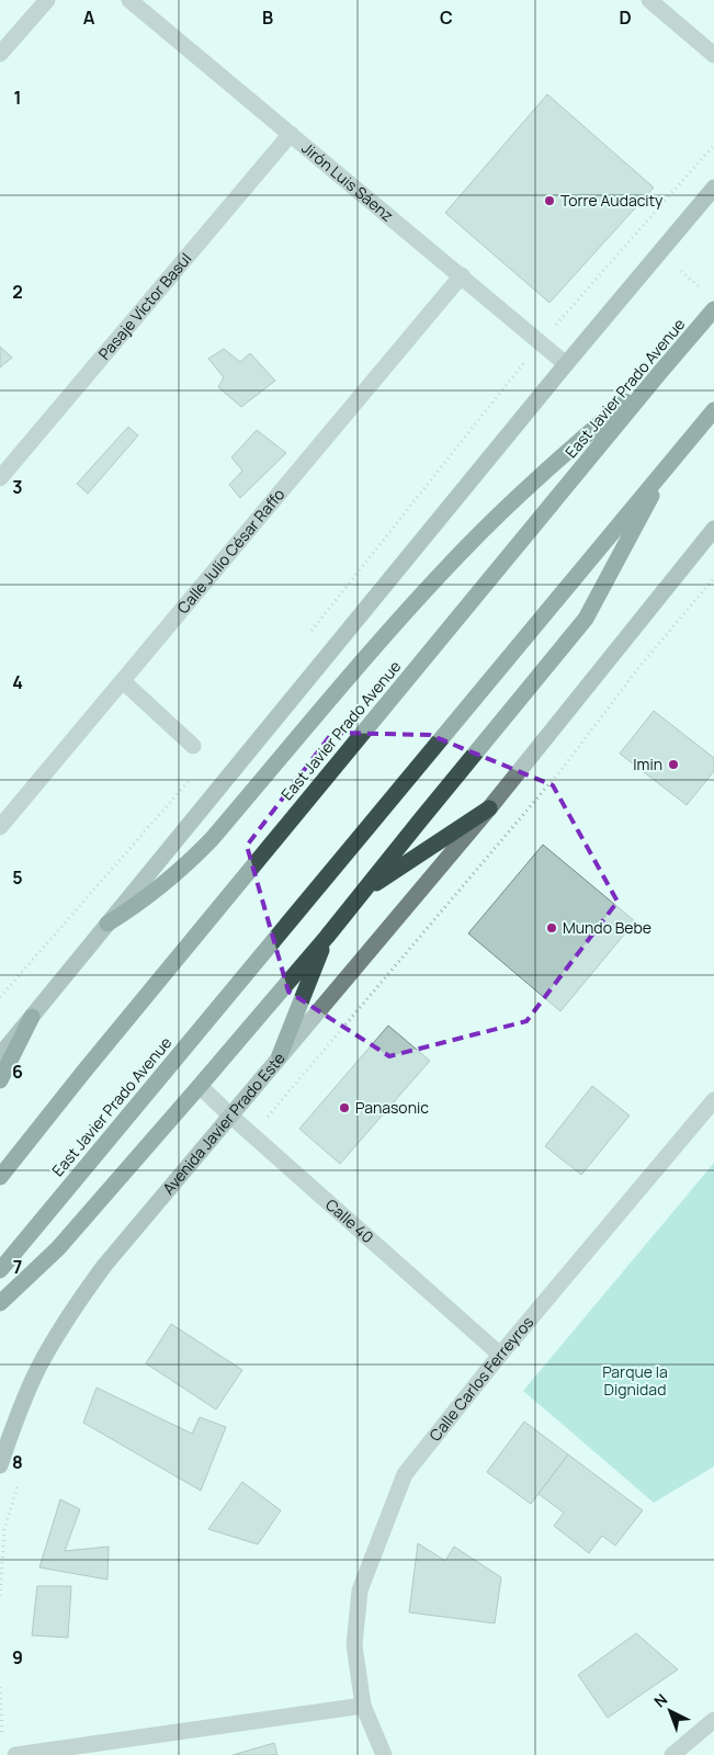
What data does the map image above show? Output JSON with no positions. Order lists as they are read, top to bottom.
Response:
{
  "streets": {
    "highway": ["East Javier Prado Avenue"],
    "main road": ["Avenida Javier Prado Este"],
    "street": [
      "Jirón Luis Sáenz",
      "Pasaje Víctor Basul",
      "Calle Julio César Raffo",
      "Calle 40",
      "Calle Carlos Ferreyros"
    ]
  },
  "crossings": [
    ["Jirón Luis Sáenz", "Pasaje Víctor Basul"],
    ["Jirón Luis Sáenz", "Calle Julio César Raffo"],
    ["Avenida Javier Prado Este", "Calle 40"],
    ["Calle 40", "Calle Carlos Ferreyros"]
  ],
  "parks": ["Parque la Dignidad"],
  "places": [
    "Torre Audacity",
    "Imin",
    "Mundo Bebe",
    "Panasonic"
  ],
  "north": "top left",
  "grid": {
    "columns": [
      "A",
      "B",
      "C",
      "D"
    ],
    "rows": [
      "1",
      "2",
      "3",
      "4",
      "5",
      "6",
      "7",
      "8",
      "9"
    ]
  }
}
